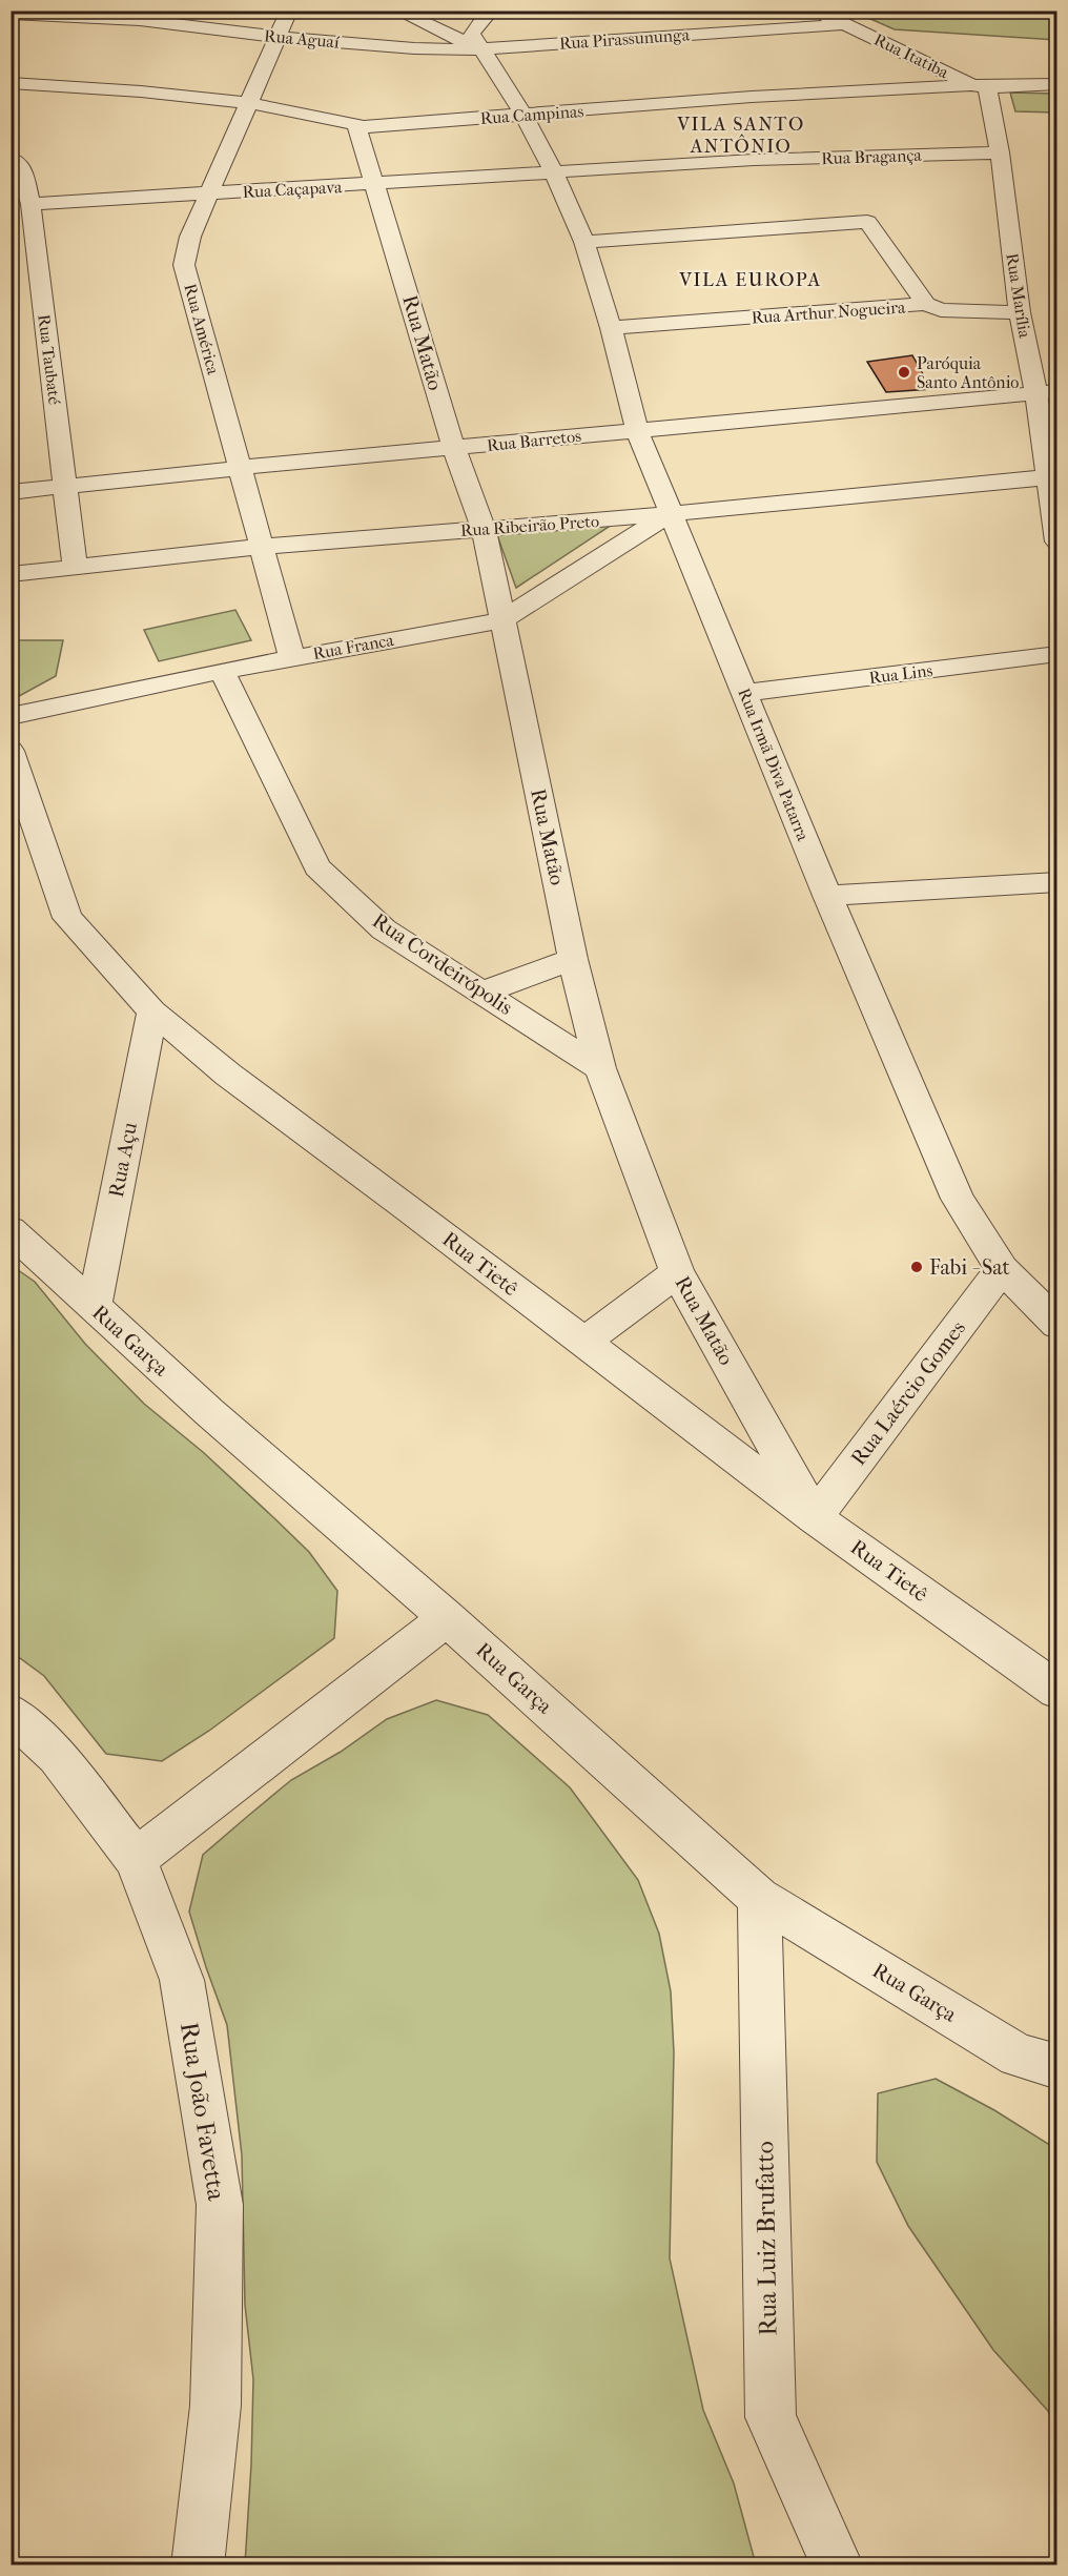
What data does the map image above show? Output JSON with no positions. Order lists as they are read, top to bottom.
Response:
{
  "streets": {
    "street": [
      "Rua Aguaí",
      "Rua Pirassununga",
      "Rua Itatiba",
      "Rua Campinas",
      "Rua Bragança",
      "Rua Caçapava",
      "Rua Marília",
      "Rua Arthur Nogueira",
      "Rua América",
      "Rua Matão",
      "Rua Taubaté",
      "Rua Barretos",
      "Rua Ribeirão Preto",
      "Rua Franca",
      "Rua Lins",
      "Rua Irmã Diva Patarra",
      "Rua Cordeirópolis",
      "Rua Açu",
      "Rua Tietê",
      "Rua Garça",
      "Rua Laércio Gomes",
      "Rua João Favetta",
      "Rua Luiz Brufatto"
    ]
  },
  "crossings": [
    ["Rua Aguaí", "Rua Pirassununga"],
    ["Rua Aguaí", "Rua América"],
    ["Rua Pirassununga", "Rua Itatiba"],
    ["Rua Itatiba", "Rua Campinas"],
    ["Rua Itatiba", "Rua Marília"],
    ["Rua Campinas", "Rua Marília"],
    ["Rua Campinas", "Rua América"],
    ["Rua Campinas", "Rua Matão"],
    ["Rua Bragança", "Rua Caçapava"],
    ["Rua Bragança", "Rua Marília"],
    ["Rua Bragança", "Rua Irmã Diva Patarra"],
    ["Rua Caçapava", "Rua América"],
    ["Rua Caçapava", "Rua Matão"],
    ["Rua Caçapava", "Rua Taubaté"],
    ["Rua Caçapava", "Rua Irmã Diva Patarra"],
    ["Rua Marília", "Rua Barretos"],
    ["Rua Marília", "Rua Ribeirão Preto"],
    ["Rua Arthur Nogueira", "Rua Irmã Diva Patarra"],
    ["Rua América", "Rua Barretos"],
    ["Rua América", "Rua Ribeirão Preto"],
    ["Rua América", "Rua Franca"],
    ["Rua Matão", "Rua Barretos"],
    ["Rua Matão", "Rua Ribeirão Preto"],
    ["Rua Matão", "Rua Franca"],
    ["Rua Matão", "Rua Cordeirópolis"],
    ["Rua Matão", "Rua Tietê"],
    ["Rua Matão", "Rua Laércio Gomes"],
    ["Rua Taubaté", "Rua Barretos"],
    ["Rua Taubaté", "Rua Ribeirão Preto"],
    ["Rua Barretos", "Rua Irmã Diva Patarra"],
    ["Rua Ribeirão Preto", "Rua Franca"],
    ["Rua Ribeirão Preto", "Rua Irmã Diva Patarra"],
    ["Rua Franca", "Rua Irmã Diva Patarra"],
    ["Rua Franca", "Rua Cordeirópolis"],
    ["Rua Lins", "Rua Irmã Diva Patarra"],
    ["Rua Irmã Diva Patarra", "Rua Laércio Gomes"],
    ["Rua Açu", "Rua Tietê"],
    ["Rua Açu", "Rua Garça"],
    ["Rua Tietê", "Rua Laércio Gomes"],
    ["Rua Garça", "Rua Luiz Brufatto"]
  ],
  "districts": ["VILA SANTO ANTÔNIO", "VILA EUROPA"],
  "places": ["Paróquia Santo Antônio", "Fabi - Sat"]
}
